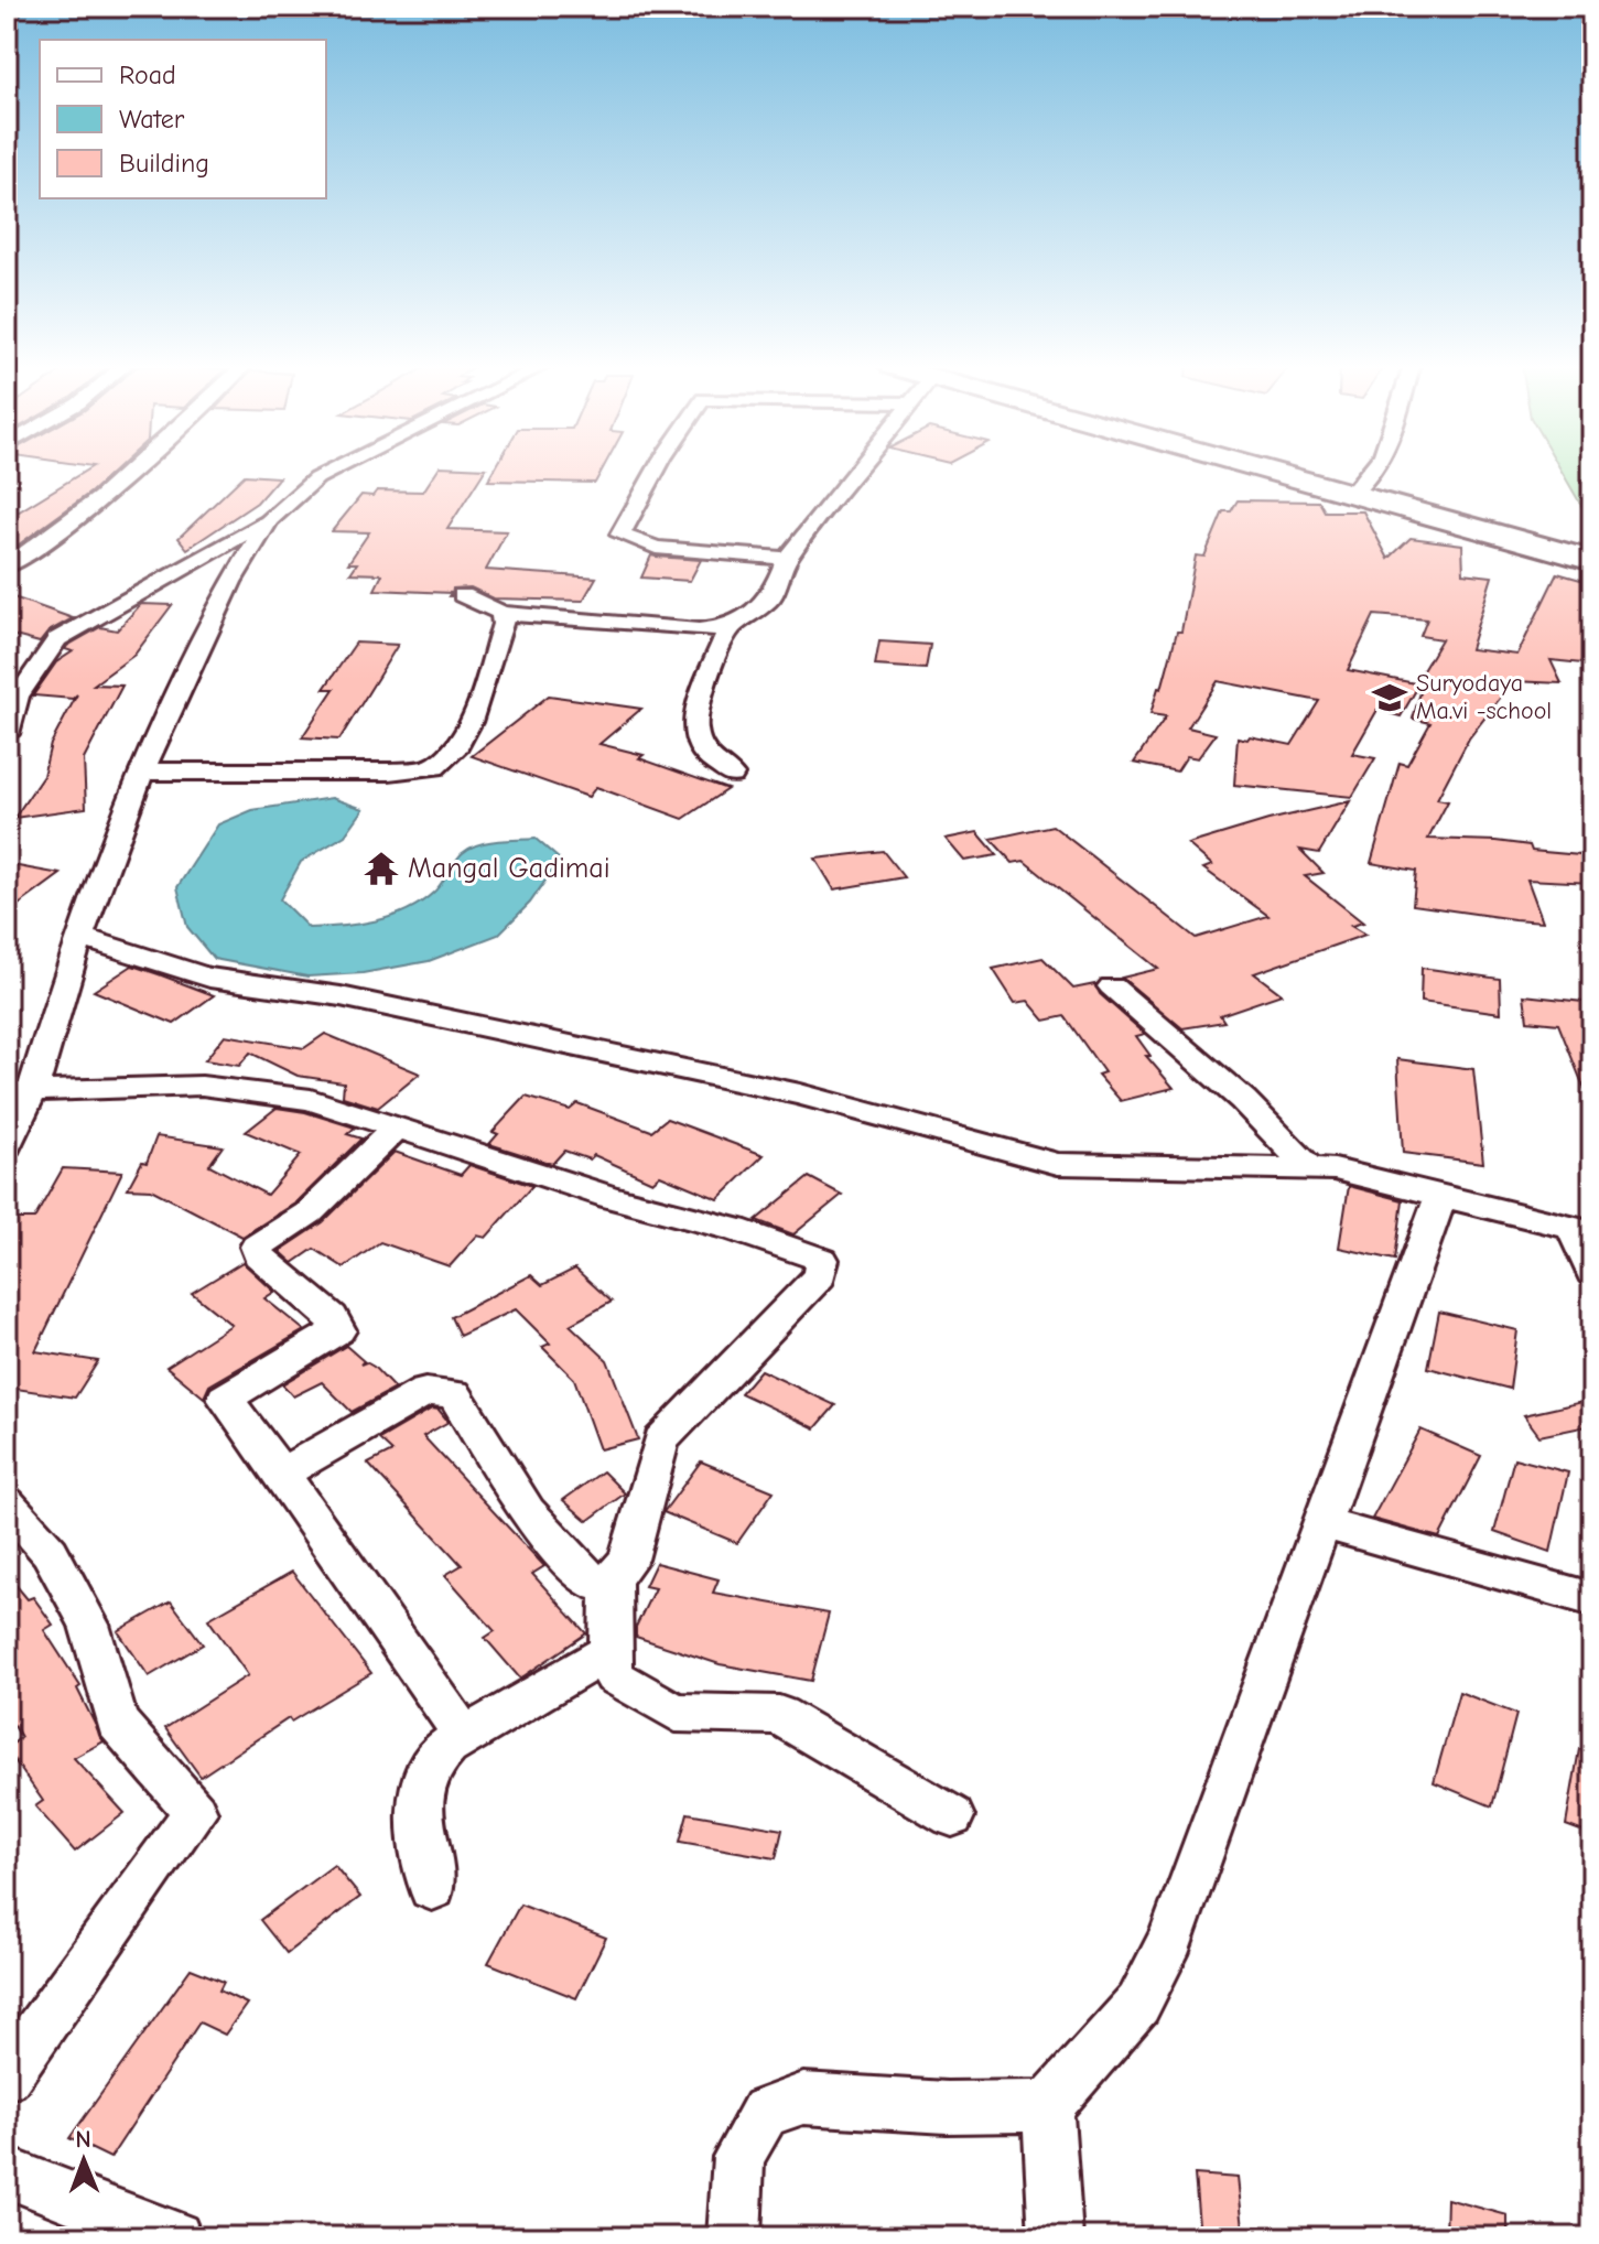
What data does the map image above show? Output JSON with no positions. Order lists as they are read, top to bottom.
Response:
{
  "places": {
    "school or university": ["Suryodaya Ma.vi -school"],
    "temple": ["Mangal Gadimai"]
  },
  "legend": ["Road", "Water", "Building"],
  "north": "top"
}
